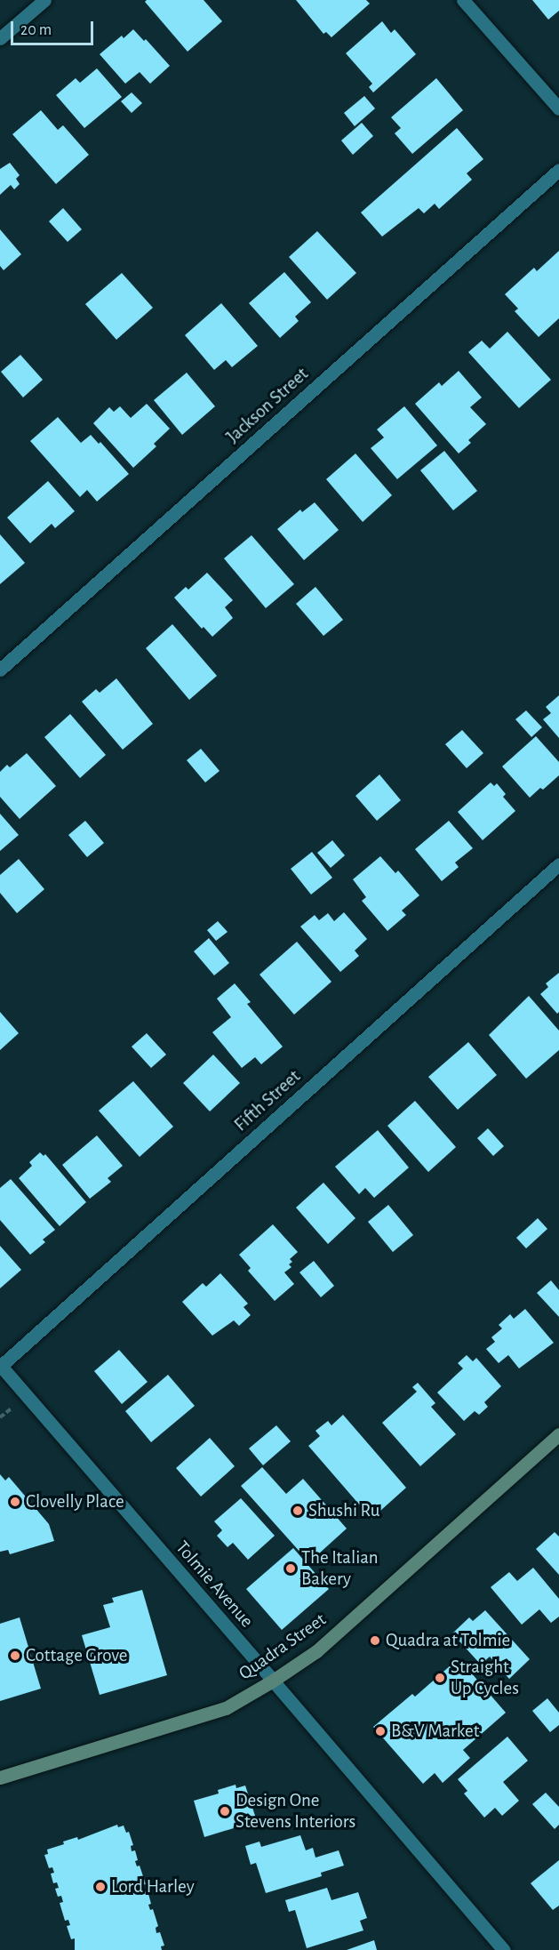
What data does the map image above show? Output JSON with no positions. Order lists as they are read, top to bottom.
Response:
{
  "streets": {
    "main road": ["Quadra Street"],
    "street": ["Jackson Street", "Fifth Street", "Tolmie Avenue"]
  },
  "crossings": [
    ["Fifth Street", "Tolmie Avenue"],
    ["Tolmie Avenue", "Quadra Street"]
  ],
  "places": [
    "Clovelly Place",
    "Shushi Ru",
    "The Italian Bakery",
    "Quadra at Tolmie",
    "Cottage Grove",
    "Straight Up Cycles",
    "B&V Market",
    "Design One Stevens Interiors",
    "Lord Harley"
  ],
  "scale_bar": "20 m"
}
